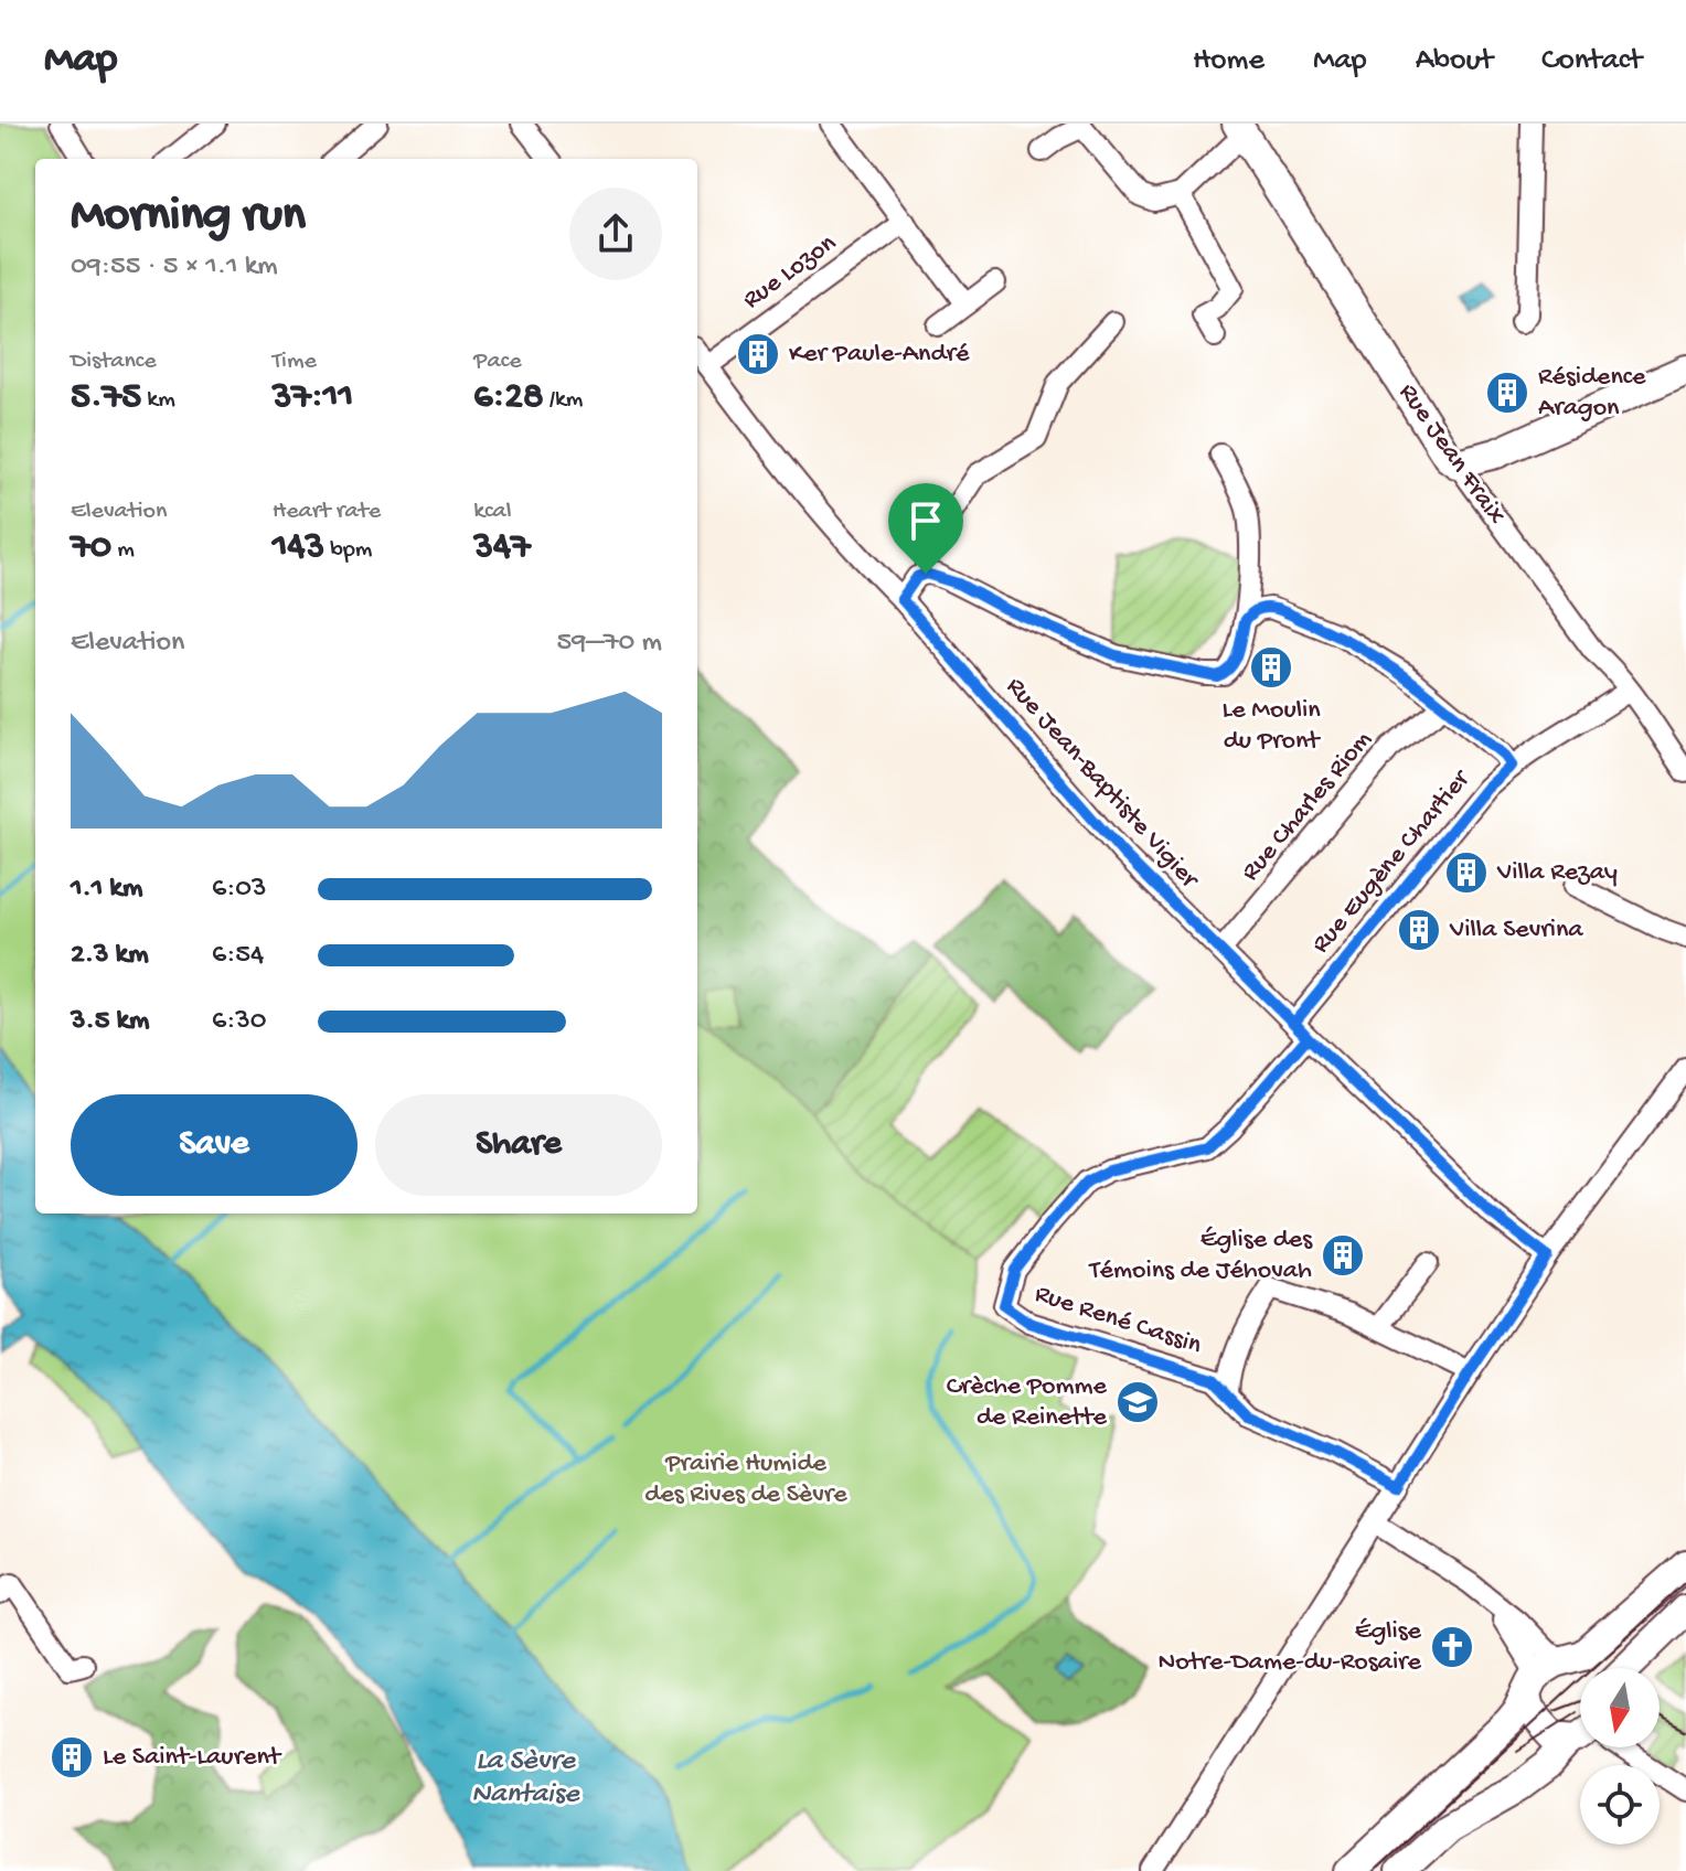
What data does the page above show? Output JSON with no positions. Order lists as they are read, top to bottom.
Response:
{
  "streets": {
    "main road": ["Rue Jean Fraix"],
    "street": [
      "Rue Lozon",
      "Rue Jean-Baptiste Vigier",
      "Rue Charles Riom",
      "Rue Eugène Chartier",
      "Rue René Cassin"
    ]
  },
  "crossings": [
    ["Rue Lozon", "Rue Jean-Baptiste Vigier"],
    ["Rue Jean Fraix", "Rue Eugène Chartier"],
    ["Rue Jean-Baptiste Vigier", "Rue Charles Riom"],
    ["Rue Jean-Baptiste Vigier", "Rue Eugène Chartier"],
    ["Rue Eugène Chartier", "Rue René Cassin"]
  ],
  "water": ["La Sèvre Nantaise"],
  "parks": ["Prairie Humide des Rives de Sèvre"],
  "places": {
    "building": [
      "Ker Paule-André",
      "Résidence Aragon",
      "Le Moulin du Pront",
      "Villa Rezay",
      "Villa Sevrina",
      "Église des Témoins de Jéhovah",
      "Le Saint-Laurent"
    ],
    "school or university": ["Crèche Pomme de Reinette"],
    "church": ["Église Notre-Dame-du-Rosaire"]
  },
  "north": "bottom",
  "page": {
    "header": "Map",
    "nav": [
      "Home",
      "Map",
      "About",
      "Contact"
    ],
    "heading": ["Morning run", "09:55 · 5 × 1.1 km"],
    "stats": [
      ["Distance", "5.75 km"],
      ["Time", "37:11"],
      ["Pace", "6:28 /km"],
      ["Elevation", "70 m"],
      ["Heart rate", "143 bpm"],
      ["kcal", "347"]
    ],
    "chart": ["Elevation", "59–70 m"],
    "list": [
      {
        "name": "1.1 km",
        "note": "6:03"
      },
      {
        "name": "2.3 km",
        "note": "6:54"
      },
      {
        "name": "3.5 km",
        "note": "6:30"
      }
    ],
    "buttons": ["Save", "Share"]
  }
}
